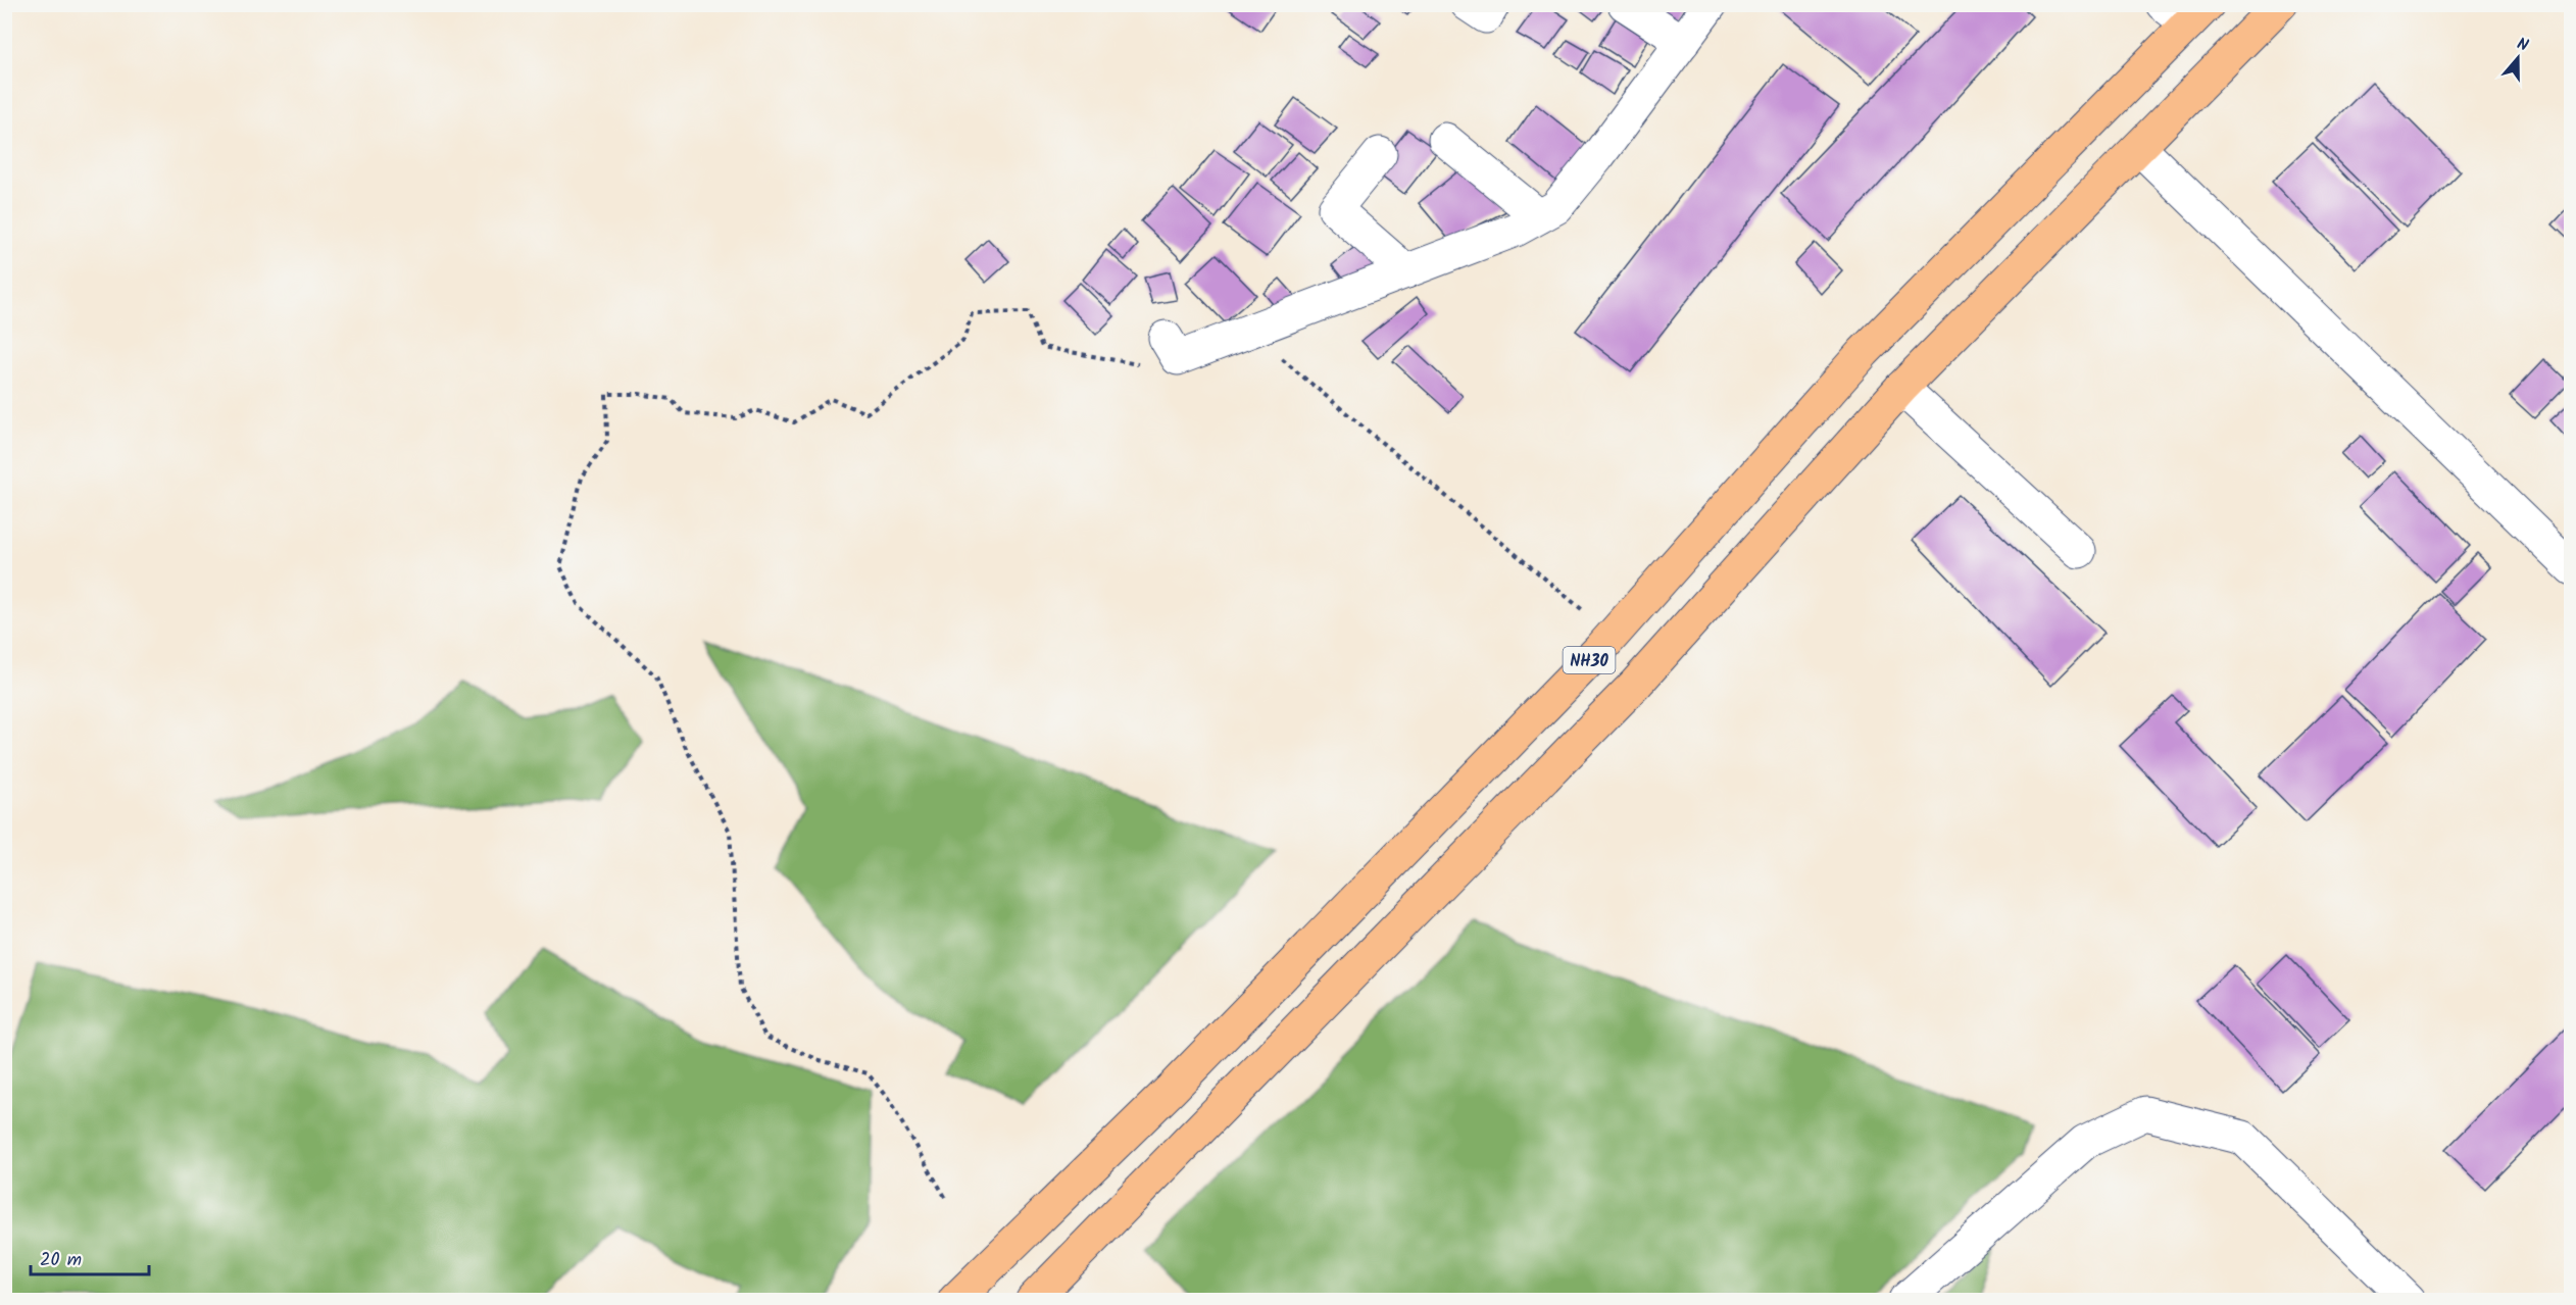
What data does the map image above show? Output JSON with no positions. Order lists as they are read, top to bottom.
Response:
{
  "streets": {
    "highway": ["NH30"]
  },
  "scale_bar": "20 m",
  "north": "top"
}
